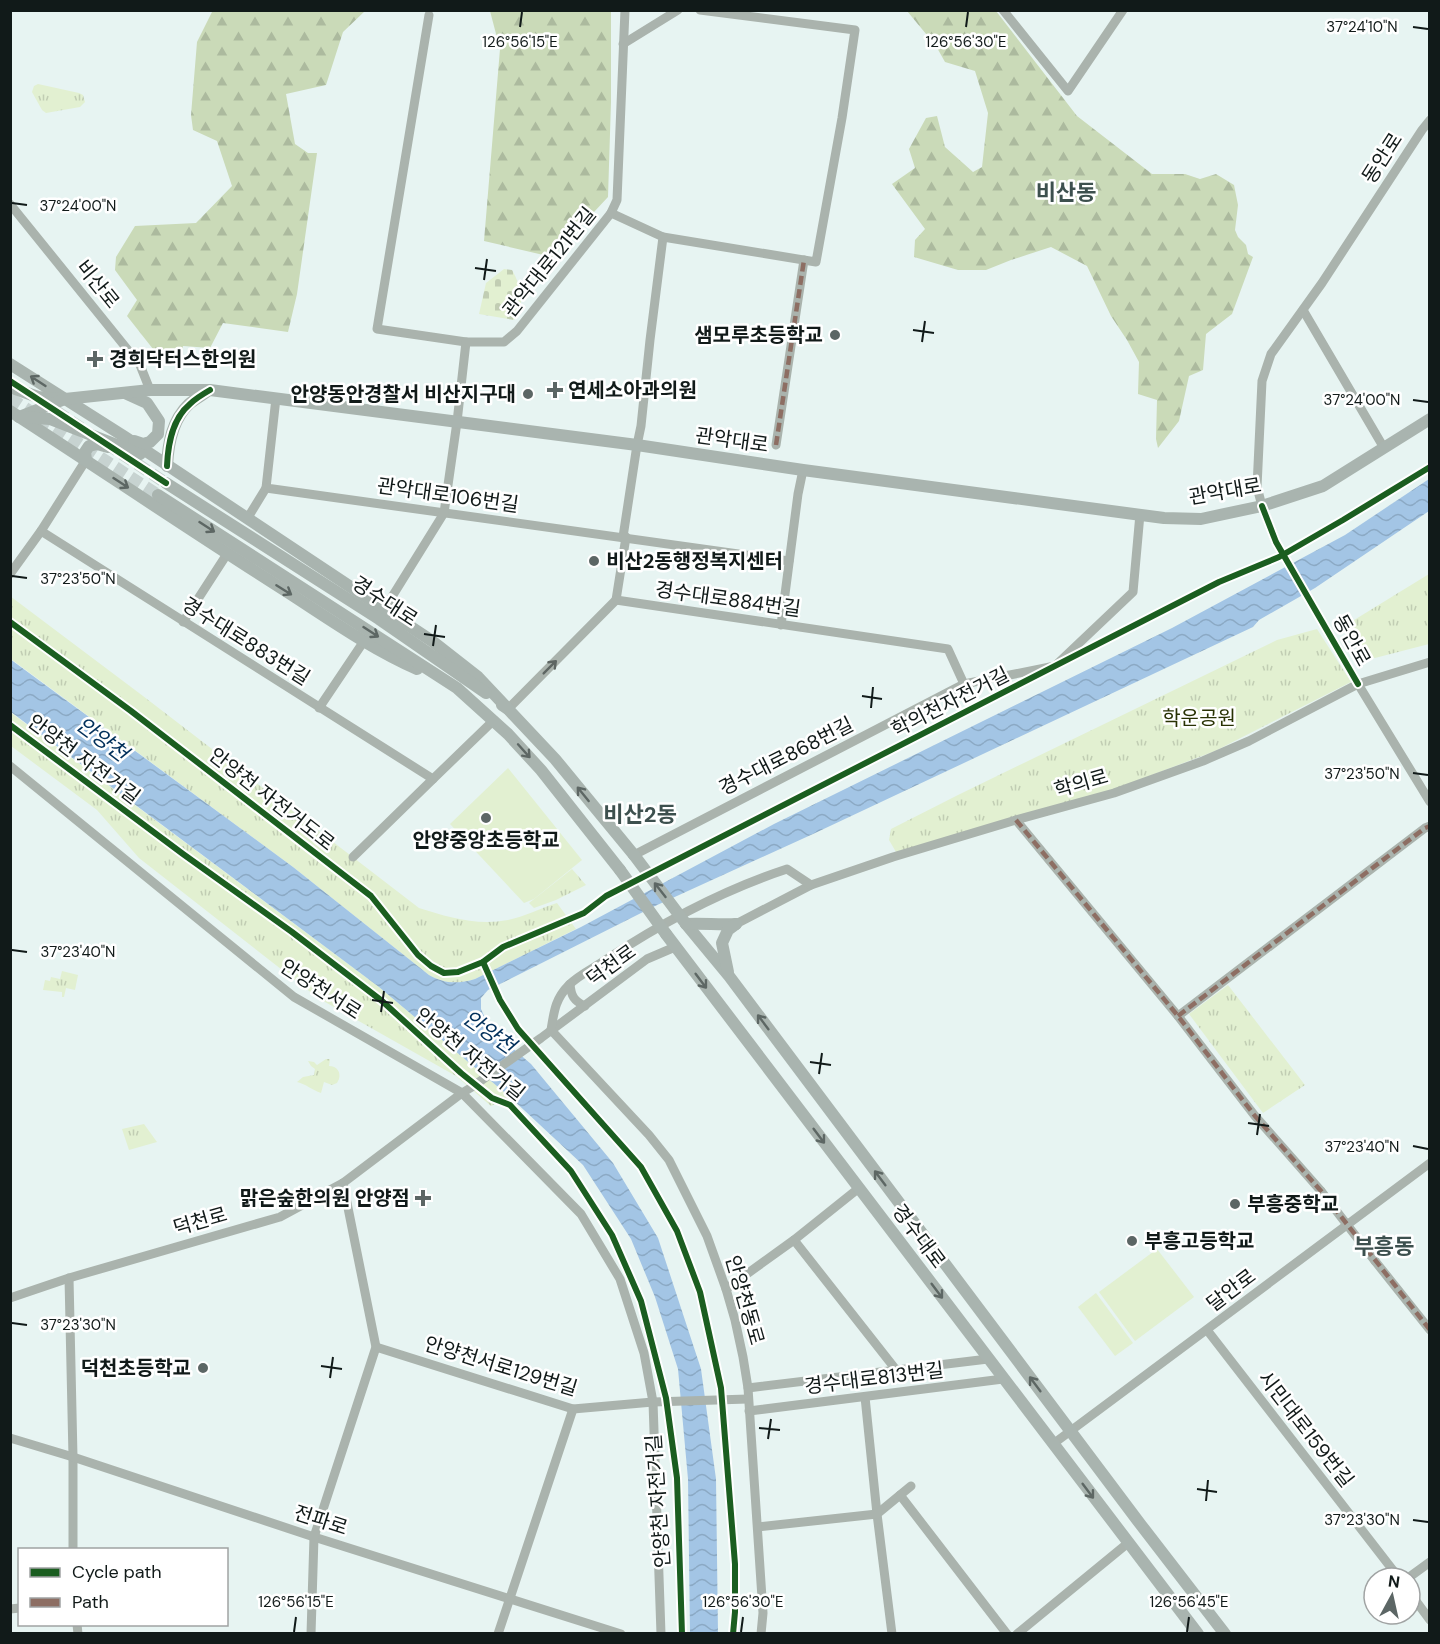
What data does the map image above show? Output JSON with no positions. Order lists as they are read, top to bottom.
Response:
{
  "streets": {
    "main road": ["관악대로", "경수대로"],
    "street": [
      "동안로",
      "관악대로121번길",
      "비산로",
      "관악대로106번길",
      "경수대로884번길",
      "경수대로883번길",
      "경수대로868번길",
      "학의로",
      "덕천로",
      "안양천서로",
      "달안로",
      "안양천동로",
      "안양천서로129번길",
      "경수대로813번길",
      "시민대로159번길",
      "전파로"
    ],
    "cycle path": ["학의천자전거길", "안양천 자전거길"]
  },
  "crossings": [
    ["동안로", "관악대로"],
    ["동안로", "학의로"],
    ["비산로", "관악대로"],
    ["관악대로", "경수대로868번길"],
    ["경수대로884번길", "경수대로868번길"],
    ["경수대로", "경수대로868번길"],
    ["경수대로", "덕천로"],
    ["경수대로", "달안로"],
    ["경수대로", "경수대로813번길"],
    ["덕천로", "안양천서로"],
    ["덕천로", "안양천동로"],
    ["안양천서로", "안양천서로129번길"],
    ["안양천서로", "경수대로813번길"],
    ["달안로", "시민대로159번길"],
    ["안양천동로", "경수대로813번길"],
    ["안양천서로129번길", "경수대로813번길"]
  ],
  "districts": ["비산동", "비산2동", "부흥동"],
  "water": ["안양천"],
  "parks": ["학운공원"],
  "places": {
    "other": [
      "샘모루초등학교",
      "안양동안경찰서 비산지구대",
      "비산2동행정복지센터",
      "안양중앙초등학교",
      "부흥중학교",
      "부흥고등학교",
      "덕천초등학교"
    ],
    "health": ["경희닥터스한의원", "연세소아과의원", "맑은숲한의원 안양점"]
  },
  "legend": ["Cycle path", "Path"],
  "north": "top",
  "coordinates": [
    "37°24'10\"N",
    "126°56'15\"E",
    "126°56'30\"E",
    "37°24'00\"N",
    "37°23'50\"N",
    "37°23'40\"N",
    "37°23'30\"N",
    "126°56'45\"E"
  ]
}
